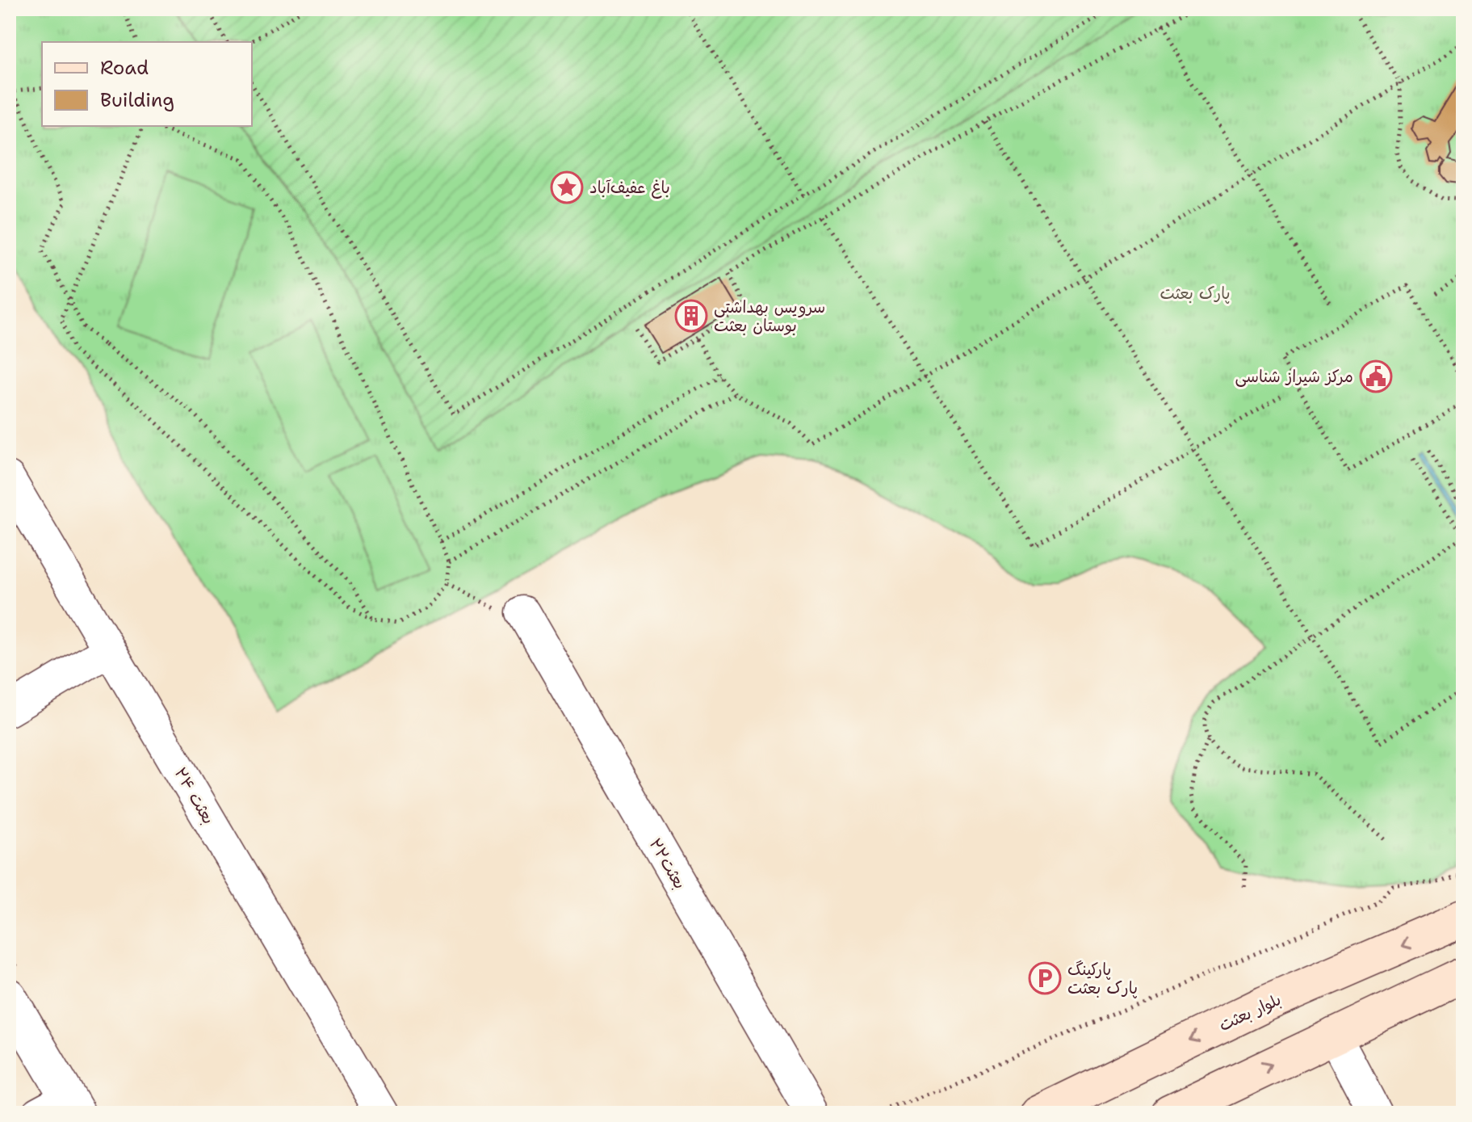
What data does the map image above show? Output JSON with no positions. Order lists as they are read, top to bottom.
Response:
{
  "streets": {
    "main road": ["بلوار بعثت"],
    "street": ["بعثت ۲۴", "بعثت۲۲"]
  },
  "parks": ["پارک بعثت"],
  "places": {
    "place": ["باغ عفیف‌آباد"],
    "building": ["سرویس بهداشتی بوستان بعثت"],
    "public building": ["مرکز شیراز شناسی"],
    "parking": ["پارکینگ پارک بعثت"]
  },
  "legend": ["Road", "Building"]
}
